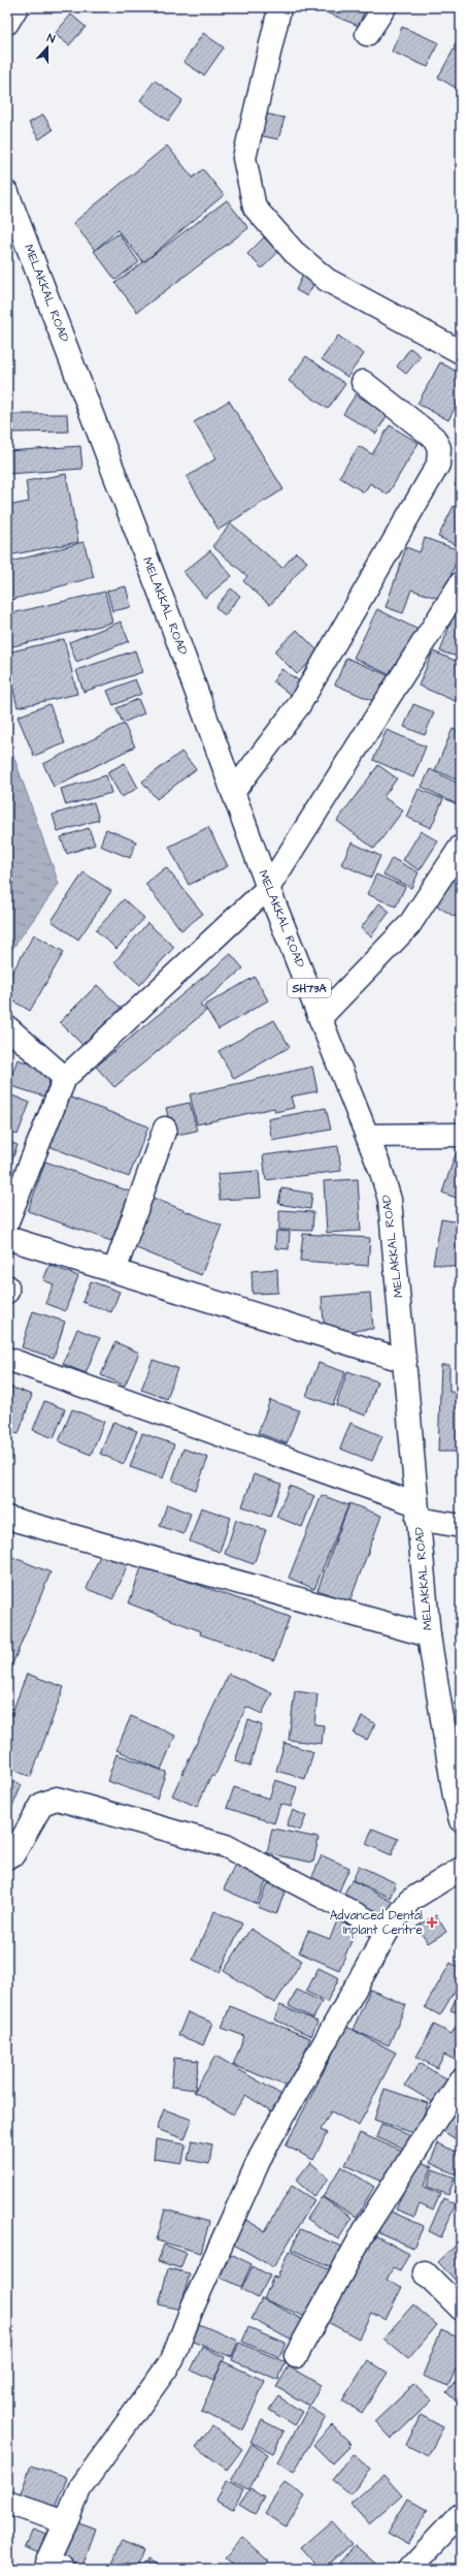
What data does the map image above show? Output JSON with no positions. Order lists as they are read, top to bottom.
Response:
{
  "streets": {
    "street": ["MELAKKAL ROAD", "SH73A"]
  },
  "places": {
    "health": ["Advanced Dental Inplant Centre"]
  },
  "north": "top"
}
